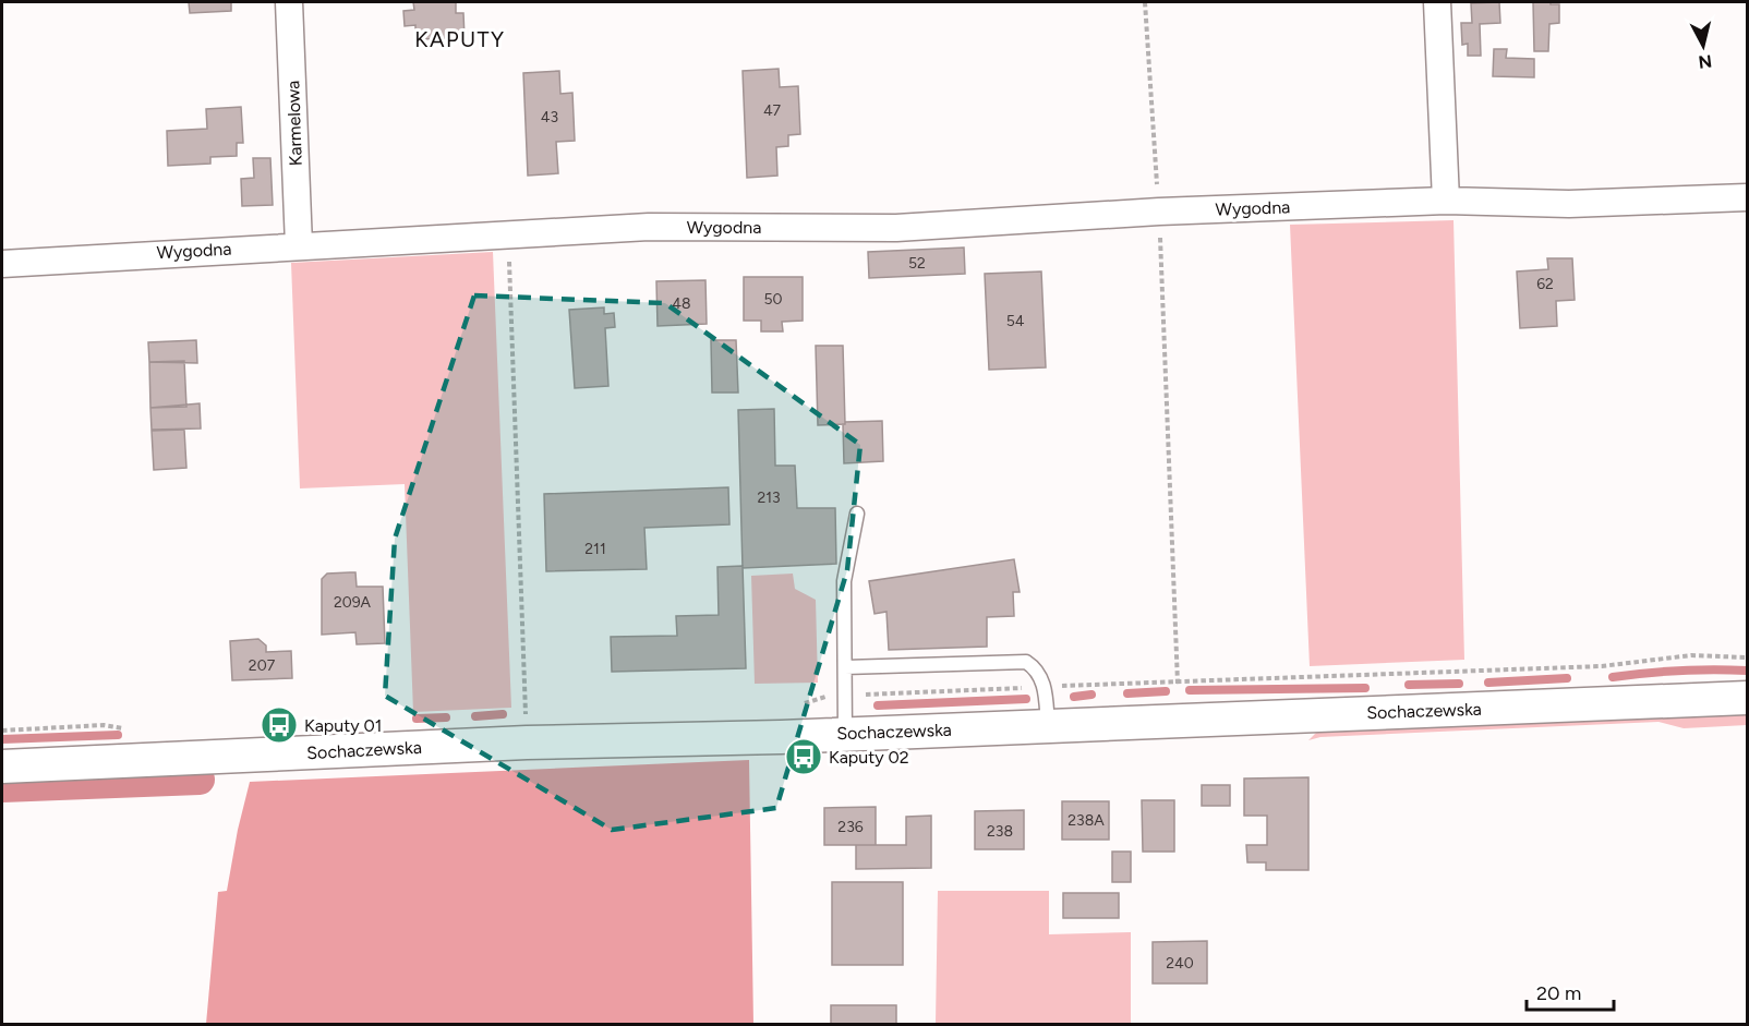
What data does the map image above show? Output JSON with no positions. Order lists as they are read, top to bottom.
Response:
{
  "streets": {
    "street": ["Karmelowa", "Wygodna", "Sochaczewska"]
  },
  "crossings": [
    ["Karmelowa", "Wygodna"]
  ],
  "districts": ["KAPUTY"],
  "places": {
    "bus stop": ["Kaputy 01", "Kaputy 02"]
  },
  "house_numbers": [
    "47",
    "43",
    "52",
    "62",
    "50",
    "48",
    "54",
    "213",
    "211",
    "209A",
    "207",
    "238A",
    "236",
    "238",
    "240"
  ],
  "scale_bar": "20 m",
  "north": "bottom"
}
